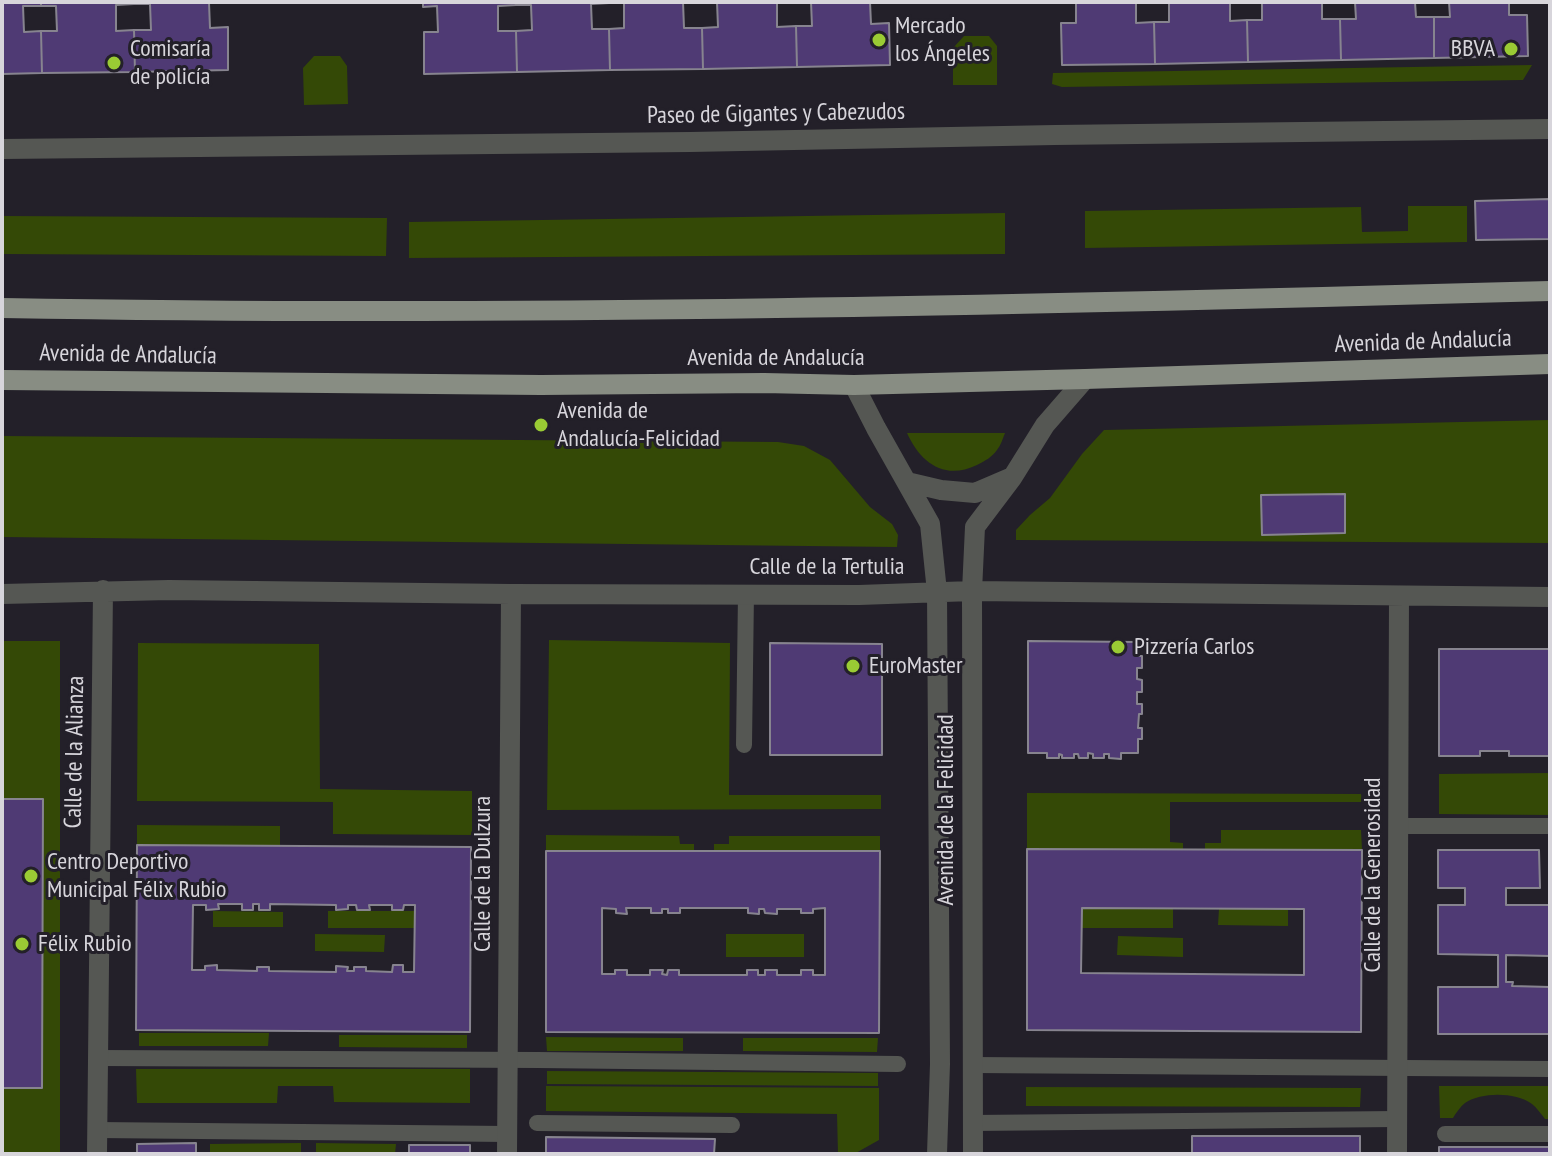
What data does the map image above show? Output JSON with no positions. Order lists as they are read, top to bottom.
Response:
{
  "streets": {
    "main road": ["Avenida de Andalucía"],
    "street": [
      "Paseo de Gigantes y Cabezudos",
      "Calle de la Tertulia",
      "Calle de la Alianza",
      "Avenida de la Felicidad",
      "Calle de la Dulzura",
      "Calle de la Generosidad"
    ]
  },
  "crossings": [
    ["Avenida de Andalucía", "Avenida de la Felicidad"],
    ["Calle de la Tertulia", "Calle de la Alianza"],
    ["Calle de la Tertulia", "Avenida de la Felicidad"],
    ["Calle de la Tertulia", "Calle de la Dulzura"],
    ["Calle de la Tertulia", "Calle de la Generosidad"]
  ],
  "places": [
    "Mercado los Ángeles",
    "BBVA",
    "Comisaría de policía",
    "Avenida de Andalucía-Felicidad",
    "Pizzería Carlos",
    "EuroMaster",
    "Centro Deportivo Municipal Félix Rubio",
    "Félix Rubio"
  ]
}
